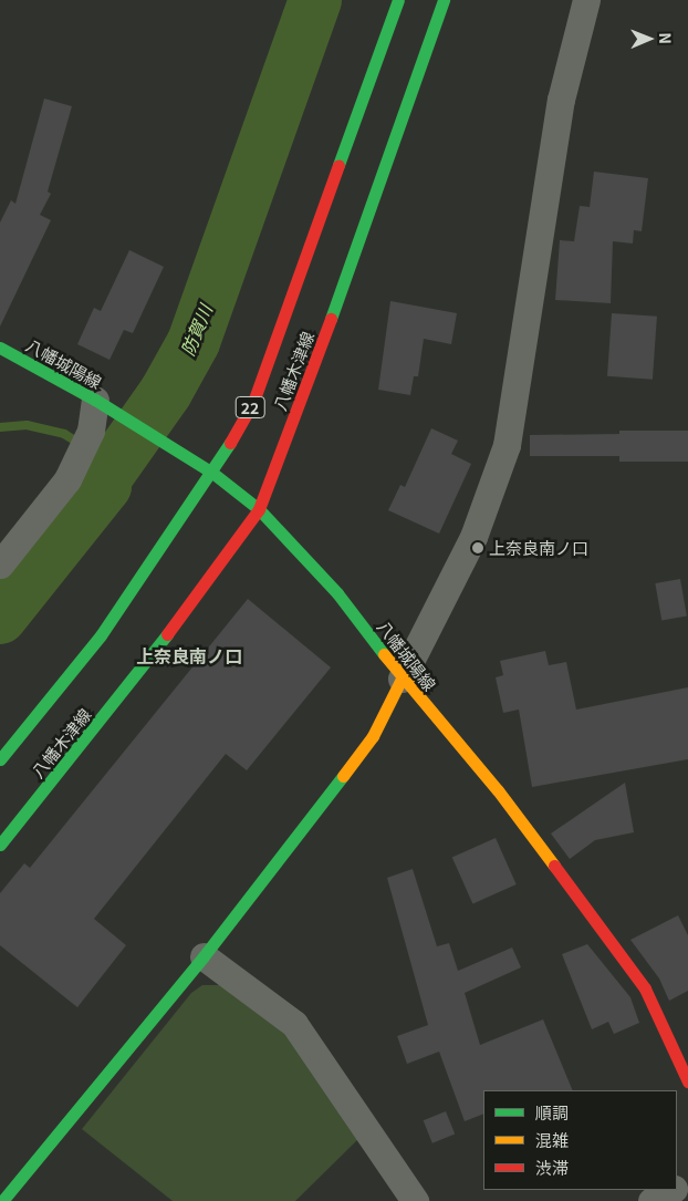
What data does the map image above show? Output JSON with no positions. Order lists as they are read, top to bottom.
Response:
{
  "streets": {
    "main road": ["八幡城陽線", "八幡木津線", "22"]
  },
  "crossings": [
    ["八幡城陽線", "八幡木津線"]
  ],
  "districts": ["上奈良南ノ口"],
  "water": ["防賀川"],
  "places": ["上奈良南ノ口"],
  "legend": ["順調", "混雑", "渋滞"],
  "north": "right"
}
